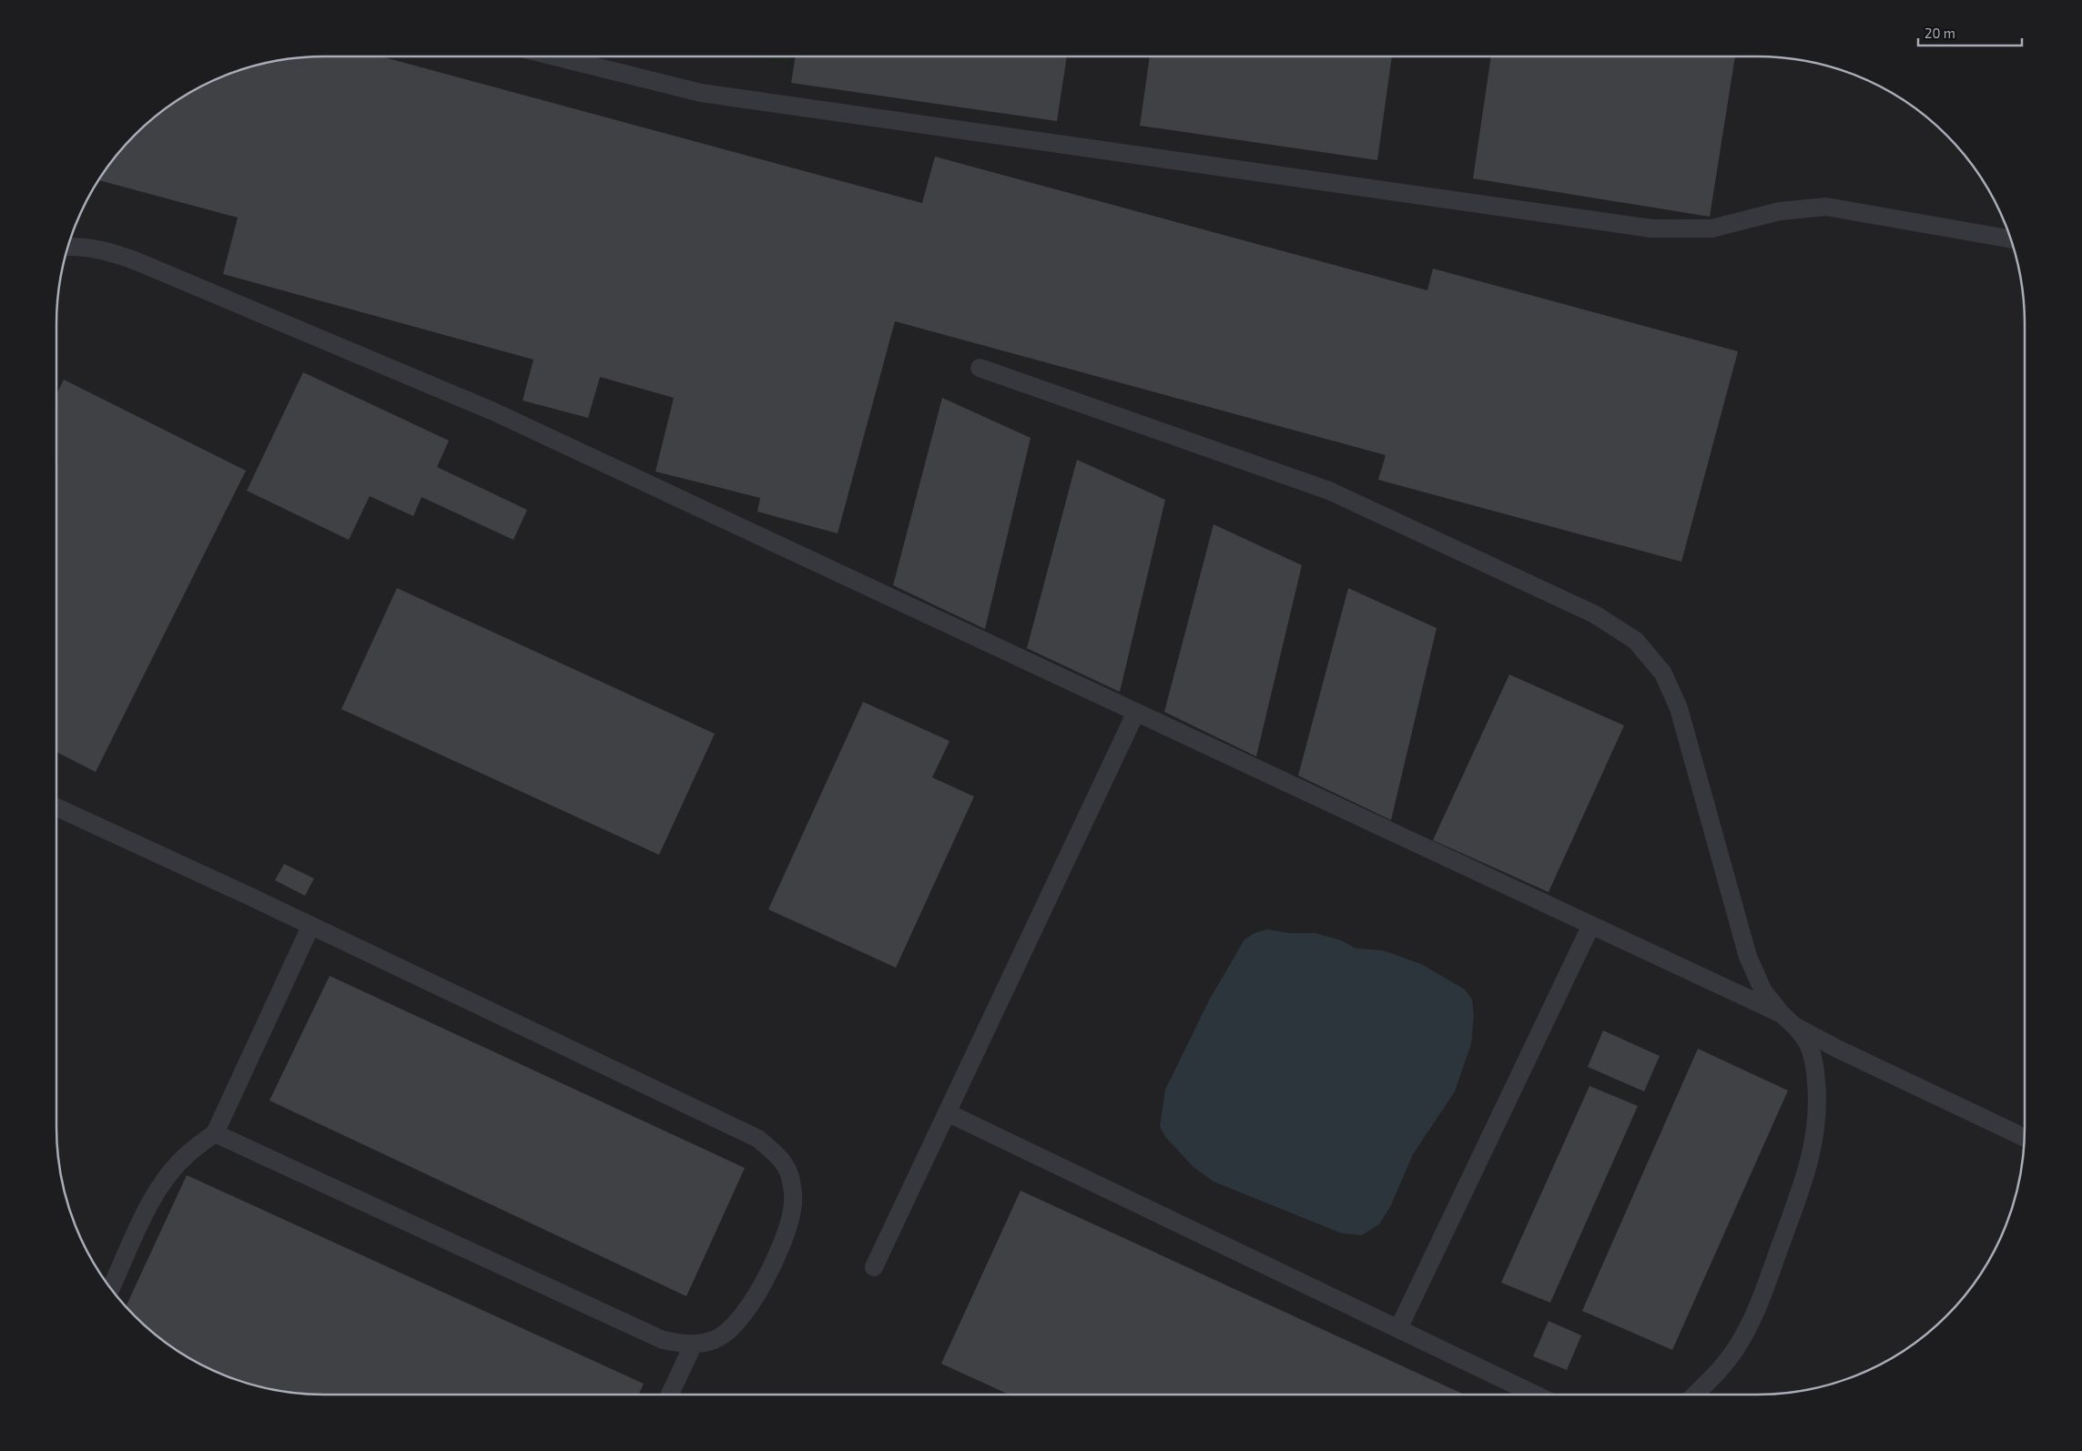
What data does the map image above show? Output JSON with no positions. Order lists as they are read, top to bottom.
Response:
{
  "scale_bar": "20 m"
}
